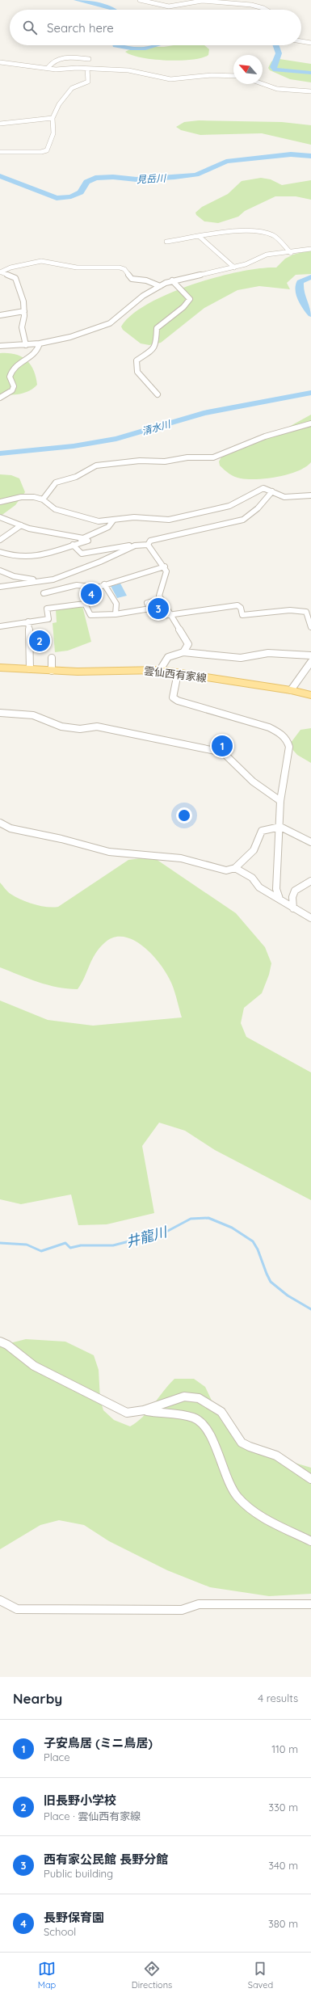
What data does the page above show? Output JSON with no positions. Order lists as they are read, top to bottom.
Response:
{
  "streets": {
    "main road": ["雲仙西有家線"]
  },
  "water": ["見岳川", "清水川", "井龍川"],
  "north": "top left",
  "page": {
    "search": "Search here",
    "pins": [
      "4",
      "3",
      "2",
      "1"
    ],
    "heading": ["Nearby", "4 results"],
    "list": [
      {
        "mark": "1",
        "name": "子安鳥居 (ミニ鳥居)",
        "note": "Place",
        "value": "110 m"
      },
      {
        "mark": "2",
        "name": "旧長野小学校",
        "note": "Place · 雲仙西有家線",
        "value": "330 m"
      },
      {
        "mark": "3",
        "name": "西有家公民館 長野分館",
        "note": "Public building",
        "value": "340 m"
      },
      {
        "mark": "4",
        "name": "長野保育園",
        "note": "School",
        "value": "380 m"
      }
    ],
    "nav": ["Map", "Directions", "Saved"]
  }
}
